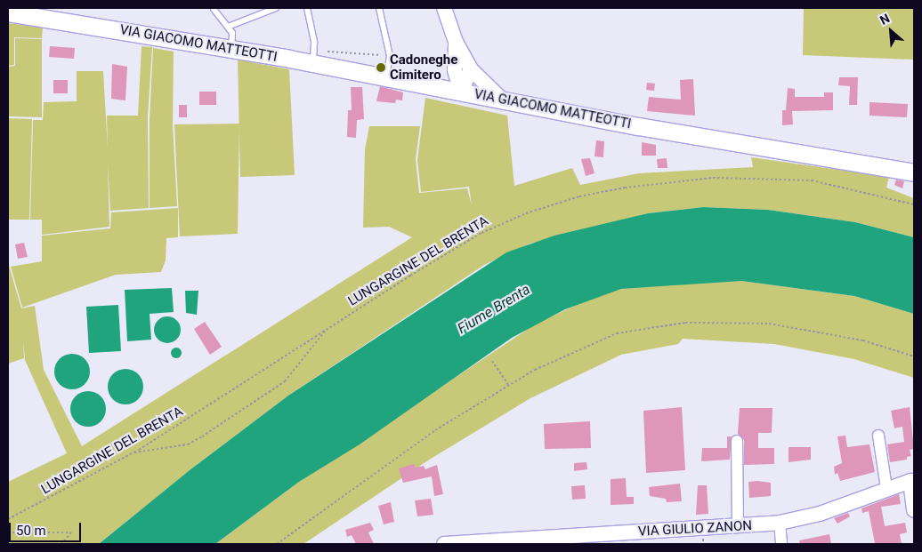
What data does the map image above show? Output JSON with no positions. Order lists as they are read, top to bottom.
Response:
{
  "streets": {
    "main road": ["VIA GIACOMO MATTEOTTI"],
    "street": ["VIA GIULIO ZANON"],
    "path": ["LUNGARGINE DEL BRENTA"]
  },
  "water": ["Fiume Brenta"],
  "places": ["Cadoneghe Cimitero"],
  "scale_bar": "50 m",
  "north": "top left"
}
